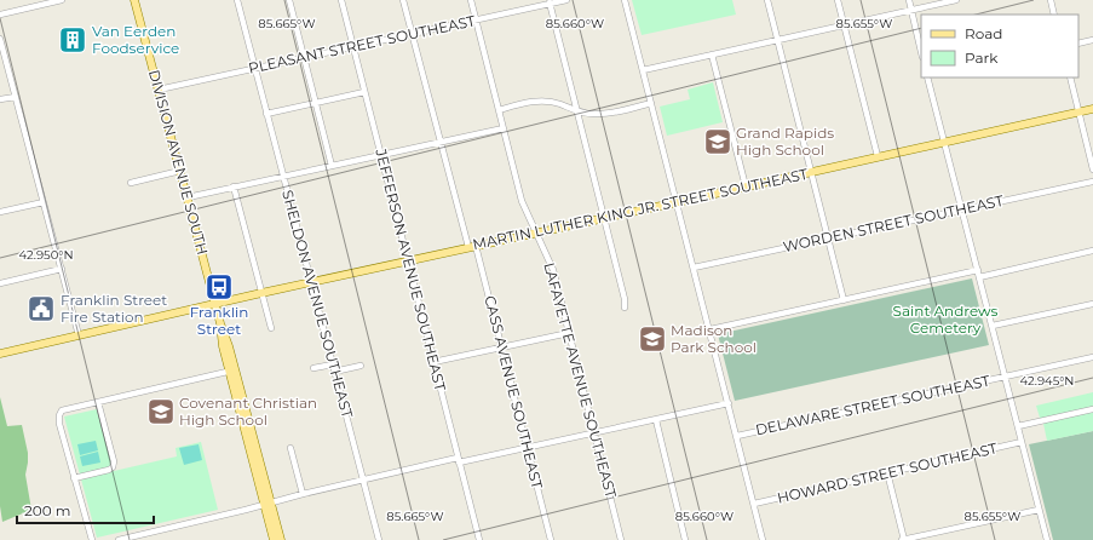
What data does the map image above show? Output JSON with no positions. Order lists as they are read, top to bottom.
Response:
{
  "streets": {
    "main road": ["DIVISION AVENUE SOUTH", "MARTIN LUTHER KING JR. STREET SOUTHEAST"],
    "street": [
      "PLEASANT STREET SOUTHEAST",
      "WORDEN STREET SOUTHEAST",
      "JEFFERSON AVENUE SOUTHEAST",
      "SHELDON AVENUE SOUTHEAST",
      "LAFAYETTE AVENUE SOUTHEAST",
      "CASS AVENUE SOUTHEAST",
      "DELAWARE STREET SOUTHEAST",
      "HOWARD STREET SOUTHEAST"
    ]
  },
  "crossings": [
    ["PLEASANT STREET SOUTHEAST", "DIVISION AVENUE SOUTH"],
    ["PLEASANT STREET SOUTHEAST", "JEFFERSON AVENUE SOUTHEAST"],
    ["PLEASANT STREET SOUTHEAST", "SHELDON AVENUE SOUTHEAST"],
    ["PLEASANT STREET SOUTHEAST", "LAFAYETTE AVENUE SOUTHEAST"],
    ["PLEASANT STREET SOUTHEAST", "CASS AVENUE SOUTHEAST"],
    ["DIVISION AVENUE SOUTH", "MARTIN LUTHER KING JR. STREET SOUTHEAST"],
    ["MARTIN LUTHER KING JR. STREET SOUTHEAST", "JEFFERSON AVENUE SOUTHEAST"],
    ["MARTIN LUTHER KING JR. STREET SOUTHEAST", "SHELDON AVENUE SOUTHEAST"],
    ["MARTIN LUTHER KING JR. STREET SOUTHEAST", "LAFAYETTE AVENUE SOUTHEAST"],
    ["MARTIN LUTHER KING JR. STREET SOUTHEAST", "CASS AVENUE SOUTHEAST"]
  ],
  "parks": ["Saint Andrews Cemetery"],
  "places": {
    "building": ["Van Eerden Foodservice"],
    "school or university": ["Grand Rapids High School", "Madison Park School", "Covenant Christian High School"],
    "bus stop": ["Franklin Street"],
    "public building": ["Franklin Street Fire Station"]
  },
  "legend": ["Road", "Park"],
  "scale_bar": "200 m",
  "coordinates": [
    "85.665°W",
    "85.660°W",
    "85.655°W",
    "42.950°N",
    "42.945°N"
  ]
}
